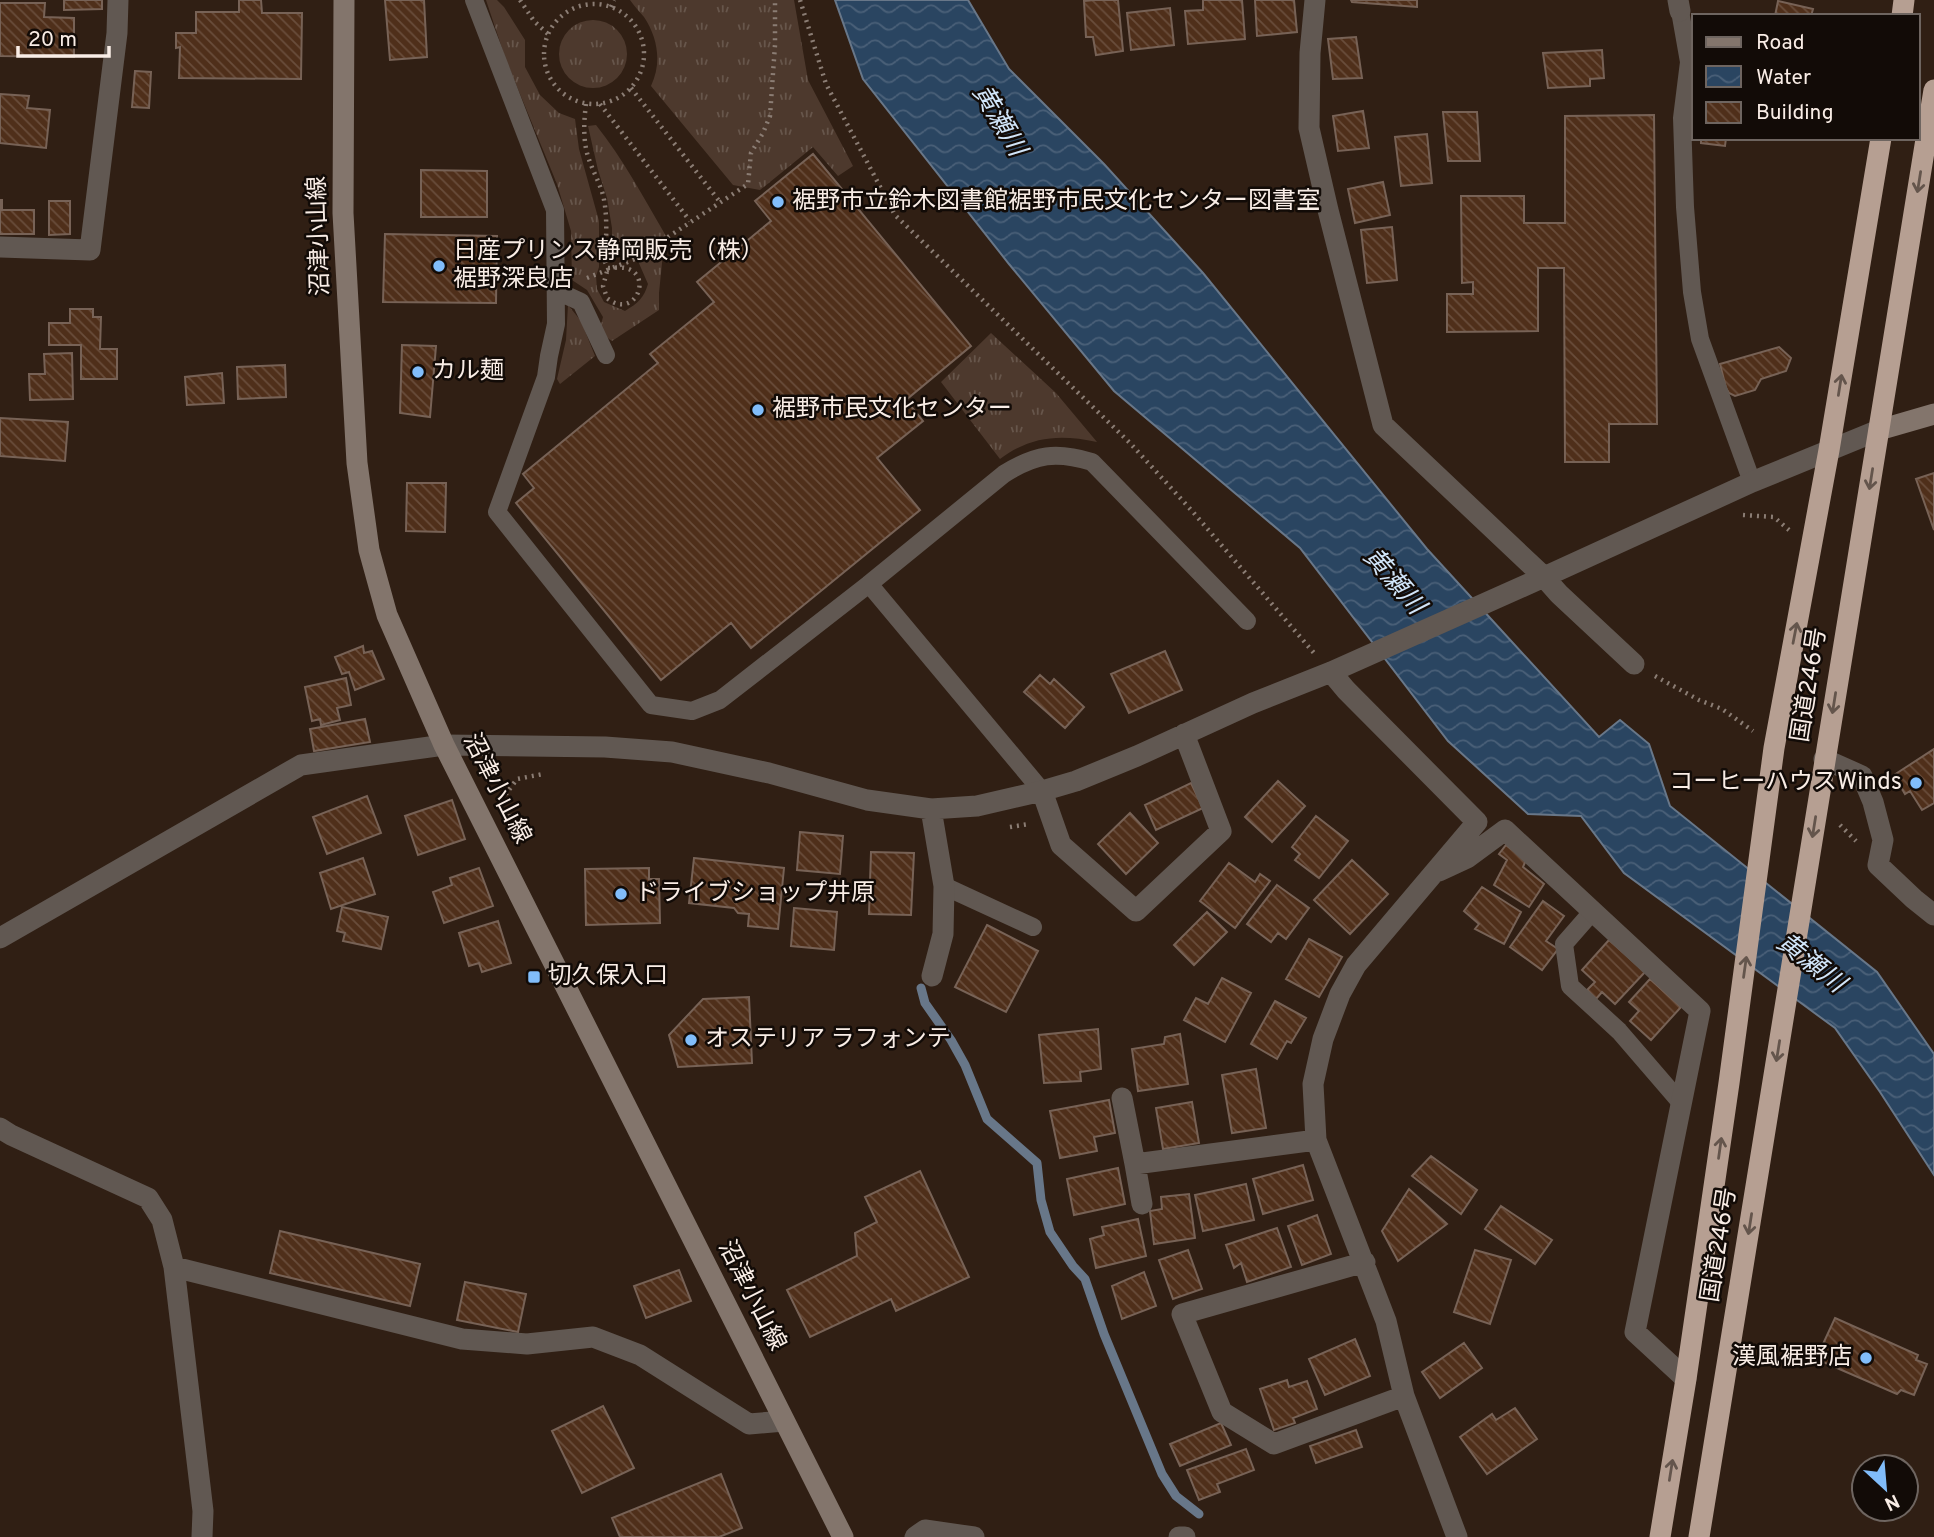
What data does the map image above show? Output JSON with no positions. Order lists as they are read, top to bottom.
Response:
{
  "streets": {
    "highway": ["国道246号"],
    "main road": ["沼津小山線"]
  },
  "water": ["黄瀬川"],
  "places": {
    "other": [
      "裾野市立鈴木図書館裾野市民文化センター図書室",
      "日産プリンス静岡販売（株） 裾野深良店",
      "カル麺",
      "裾野市民文化センター",
      "コーヒーハウスWinds",
      "ドライブショップ井原",
      "オステリア ラフォンテ",
      "漢風裾野店"
    ],
    "transit": ["切久保入口"]
  },
  "legend": ["Road", "Water", "Building"],
  "scale_bar": "20 m",
  "north": "bottom right"
}
